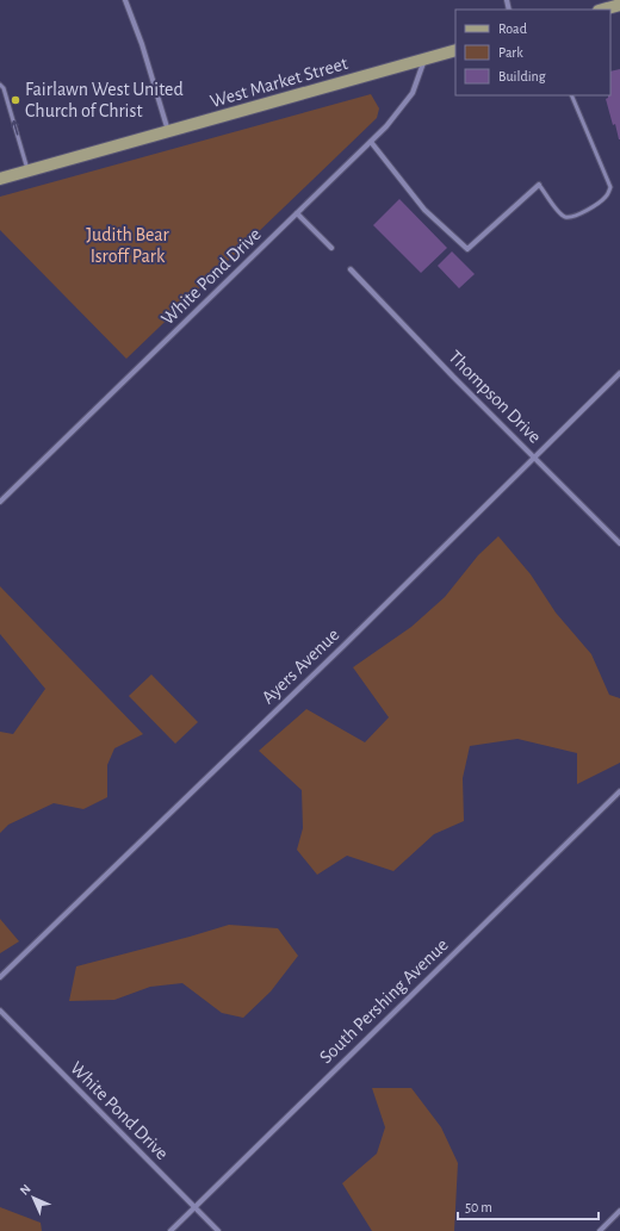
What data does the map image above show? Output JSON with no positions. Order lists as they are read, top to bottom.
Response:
{
  "streets": {
    "main road": ["West Market Street"],
    "street": [
      "White Pond Drive",
      "Thompson Drive",
      "Ayers Avenue",
      "South Pershing Avenue"
    ]
  },
  "crossings": [
    ["West Market Street", "White Pond Drive"],
    ["White Pond Drive", "South Pershing Avenue"],
    ["Thompson Drive", "Ayers Avenue"]
  ],
  "parks": ["Judith Bear Isroff Park"],
  "places": ["Fairlawn West United Church of Christ"],
  "legend": ["Road", "Park", "Building"],
  "scale_bar": "50 m",
  "north": "top left"
}
